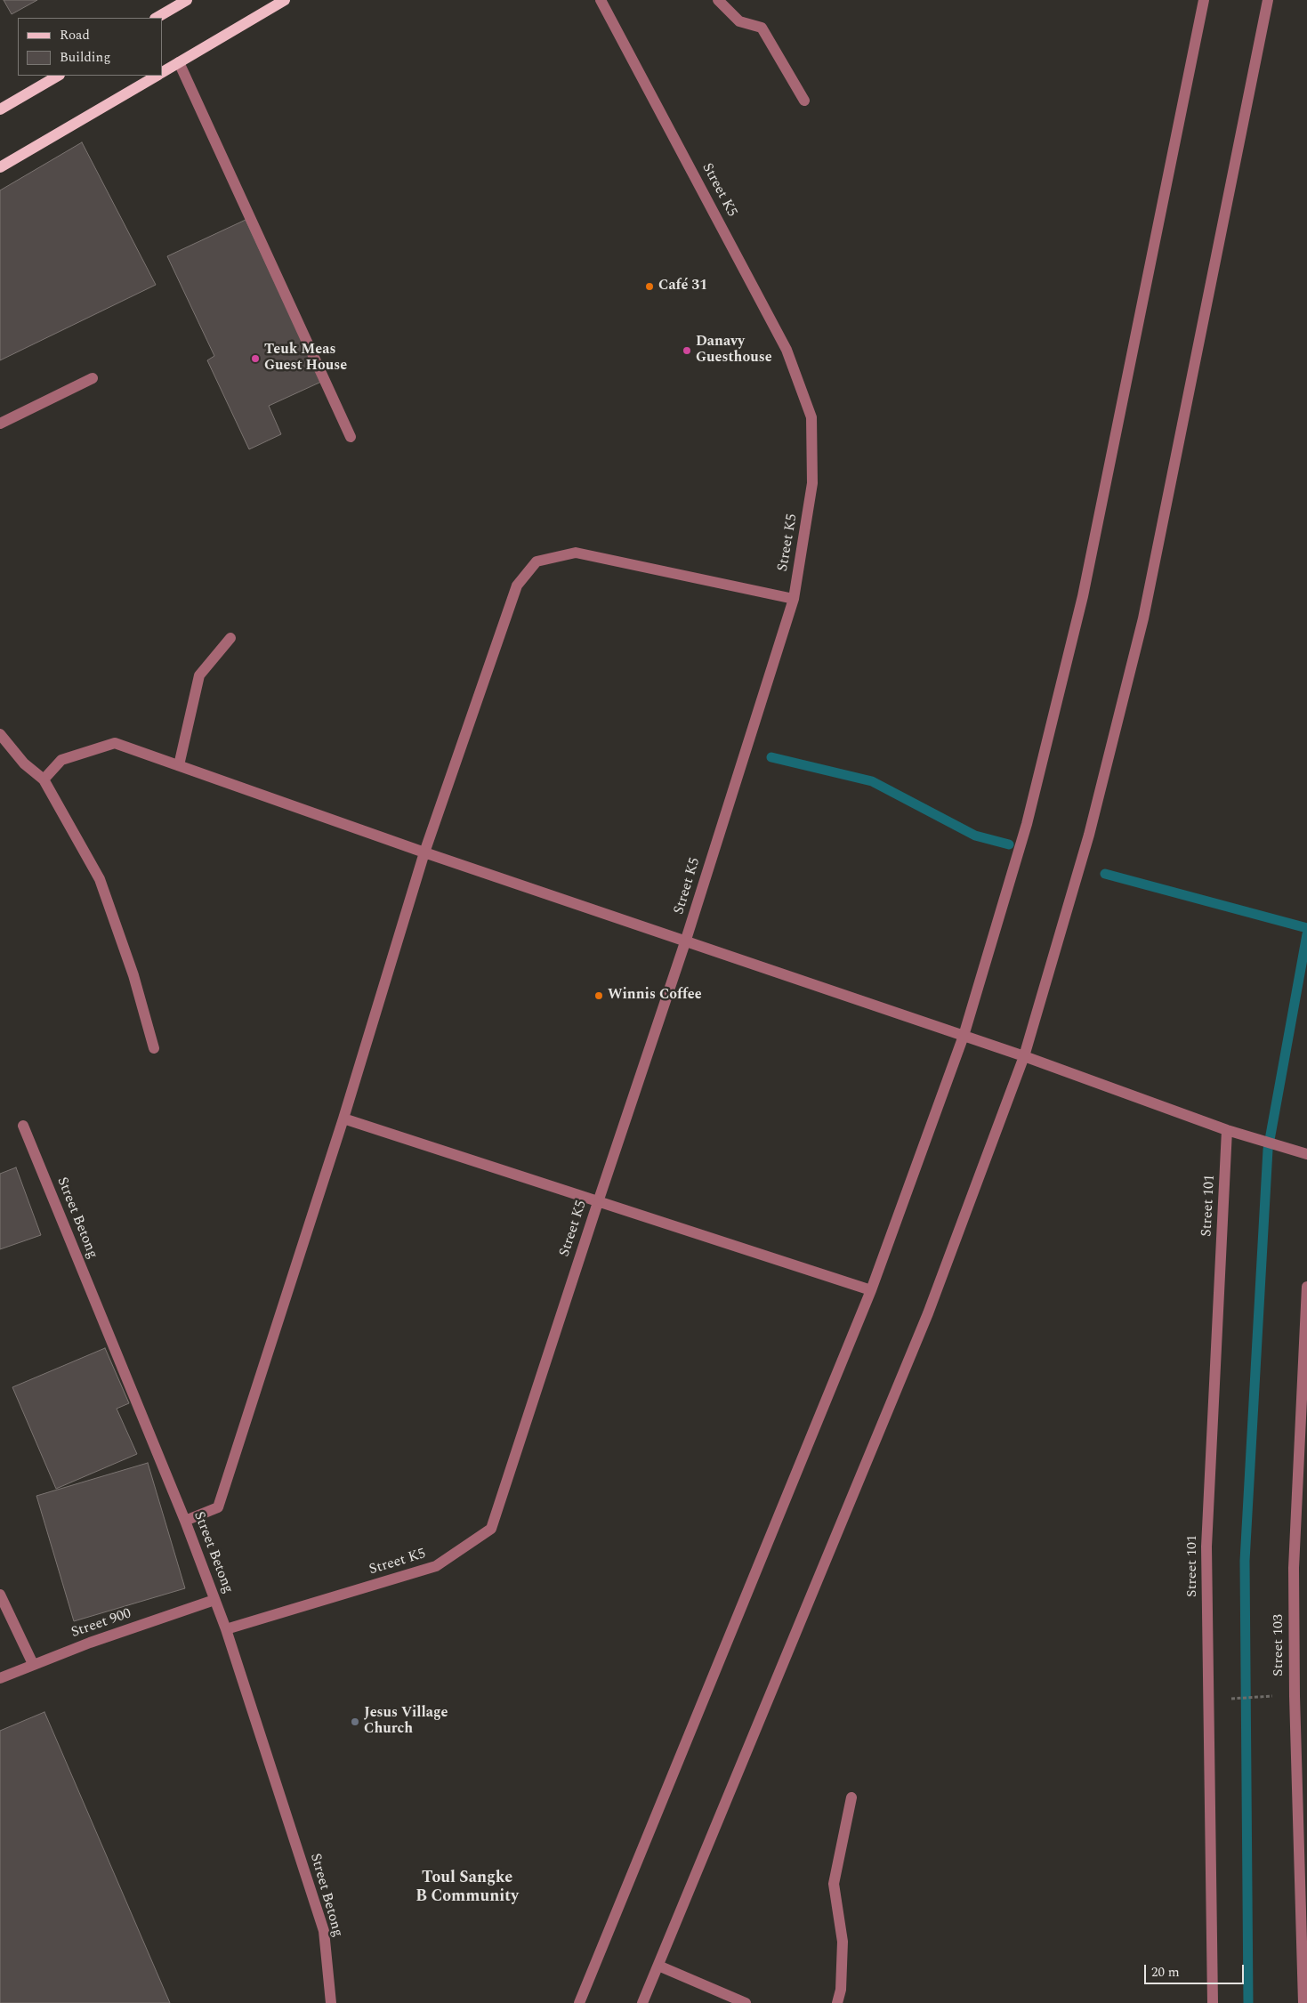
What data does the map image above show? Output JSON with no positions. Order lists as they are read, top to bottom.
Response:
{
  "streets": {
    "street": [
      "Street K5",
      "Street 101",
      "Street Betong",
      "Street 900",
      "Street 103"
    ]
  },
  "crossings": [
    ["Street K5", "Street Betong"],
    ["Street Betong", "Street 900"]
  ],
  "districts": ["Toul Sangke B Community"],
  "places": [
    "Café 31",
    "Danavy Guesthouse",
    "Teuk Meas Guest House",
    "Winnis Coffee",
    "Jesus Village Church"
  ],
  "legend": ["Road", "Building"],
  "scale_bar": "20 m"
}
